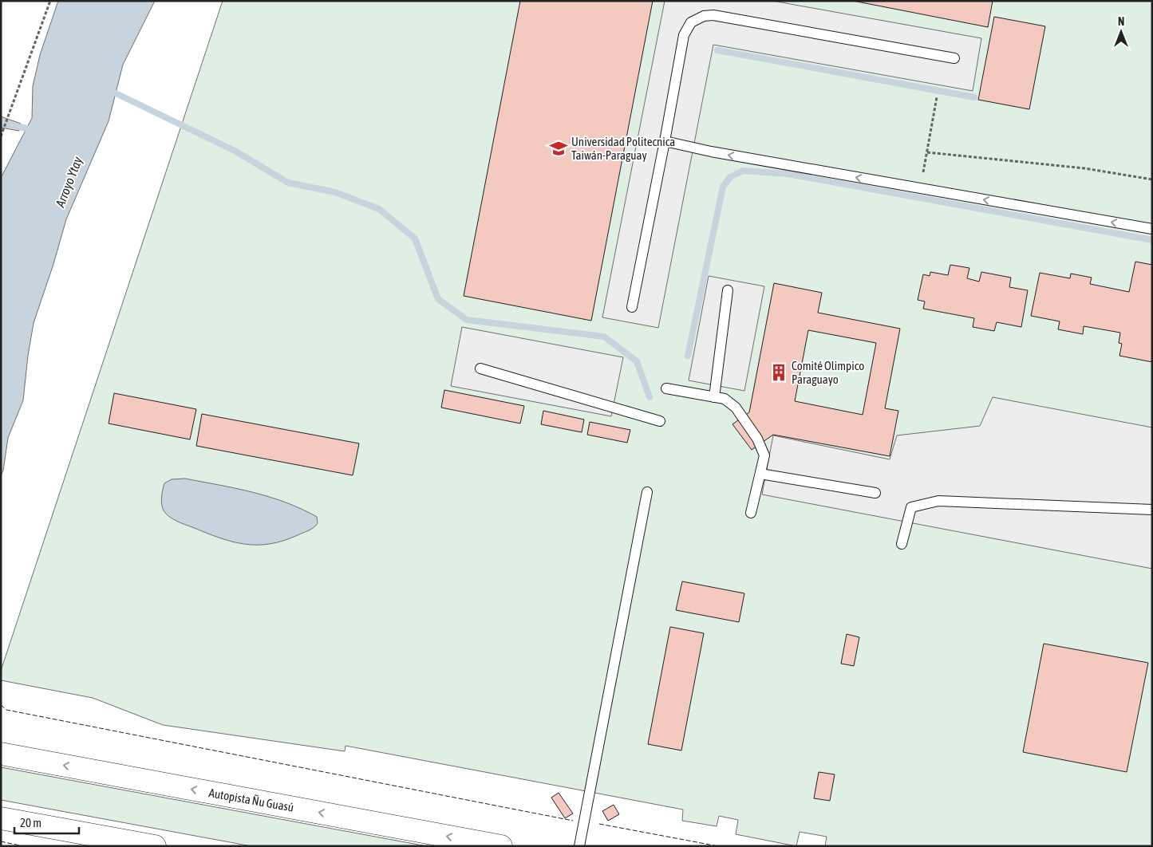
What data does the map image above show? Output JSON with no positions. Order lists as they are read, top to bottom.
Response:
{
  "streets": {
    "highway": ["Autopista Ñu Guasú"]
  },
  "water": ["Arroyo Ytay"],
  "places": {
    "school or university": ["Universidad Politecnica Taiwán-Paraguay"],
    "building": ["Comité Olimpico Paraguayo"]
  },
  "scale_bar": "20 m",
  "north": "top"
}
